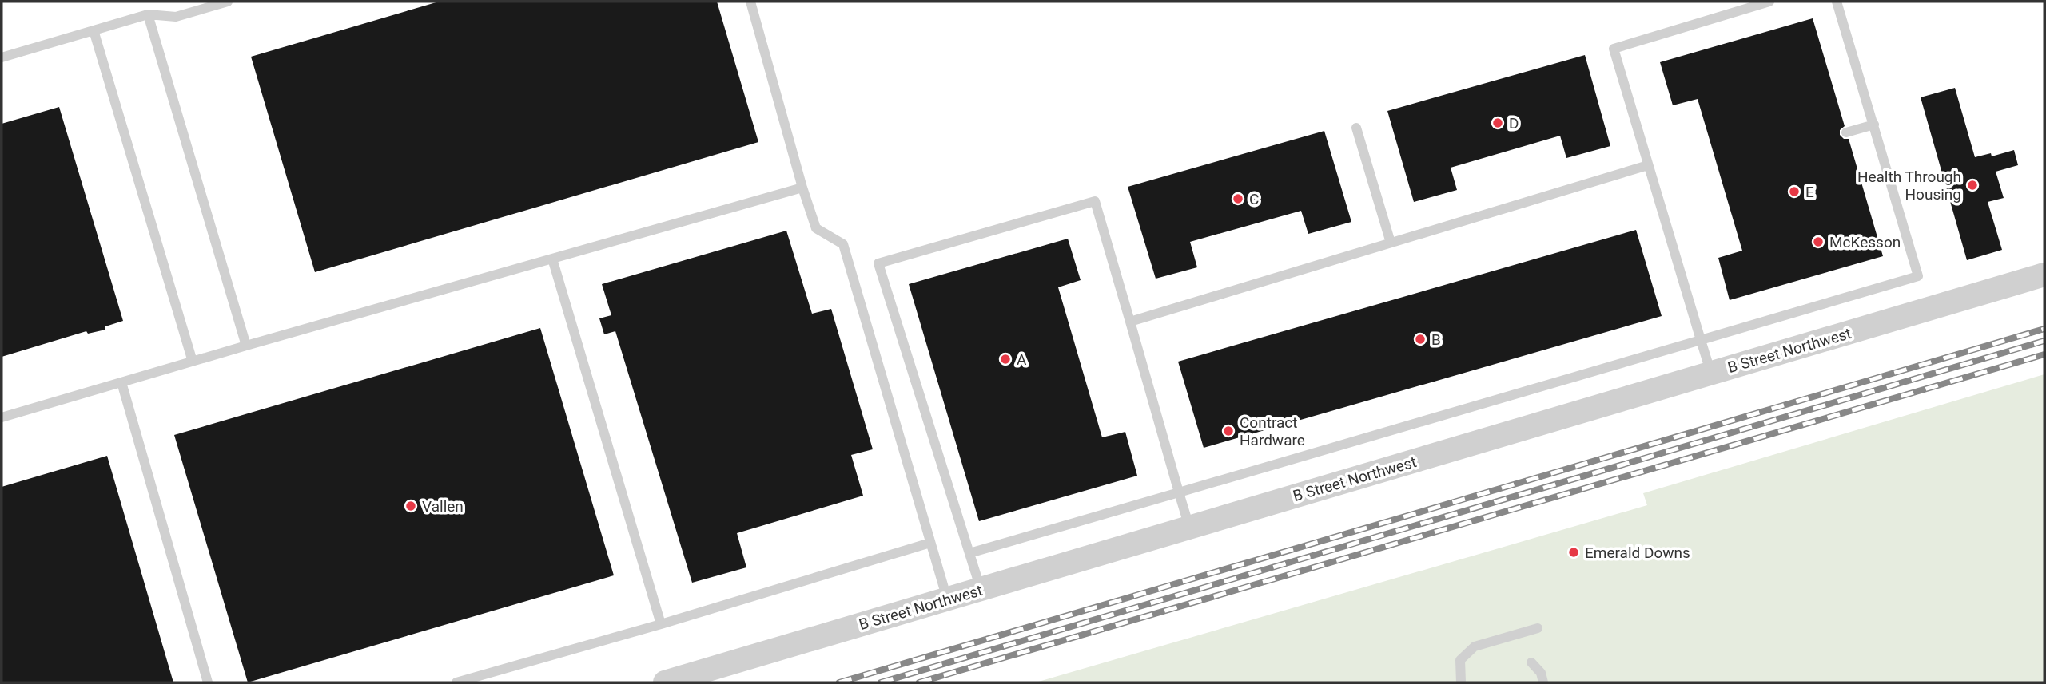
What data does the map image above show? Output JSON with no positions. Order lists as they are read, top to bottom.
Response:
{
  "streets": {
    "street": ["B Street Northwest"]
  },
  "places": [
    "D",
    "Health Through Housing",
    "E",
    "C",
    "McKesson",
    "B",
    "A",
    "Contract Hardware",
    "Vallen",
    "Emerald Downs"
  ]
}
